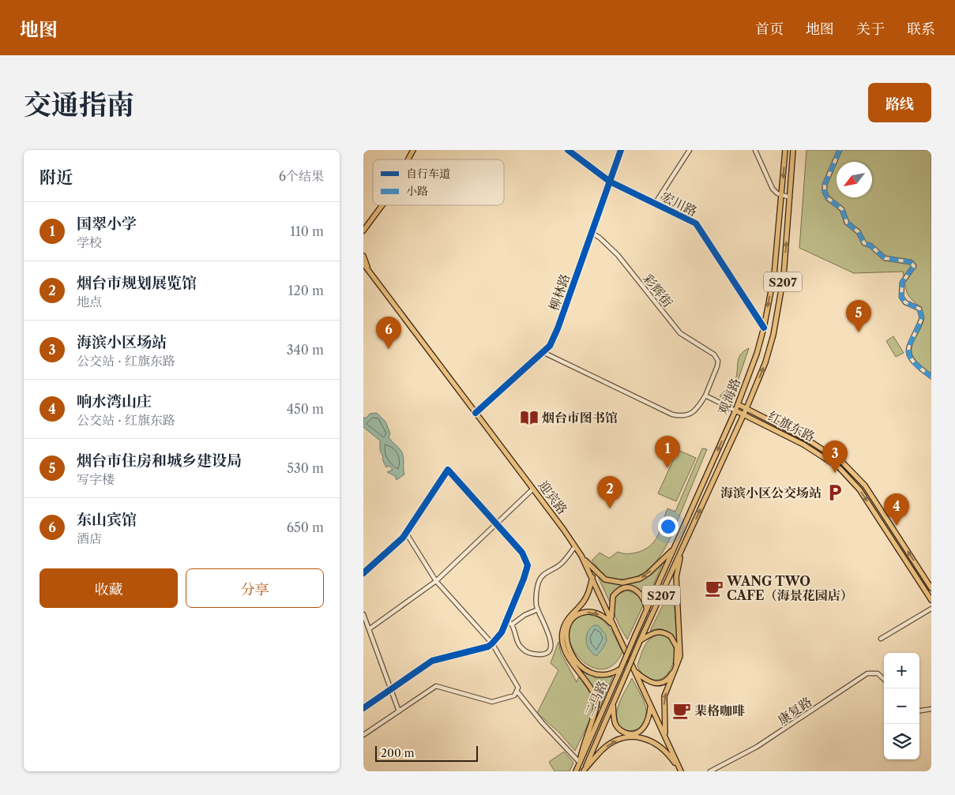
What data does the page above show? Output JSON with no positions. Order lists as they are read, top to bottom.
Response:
{
  "streets": {
    "main road": [
      "S207",
      "观海路",
      "红旗东路",
      "迎宾路",
      "二马路"
    ],
    "street": [
      "宏川路",
      "彩辉街",
      "柳林路",
      "康复路"
    ]
  },
  "crossings": [
    ["宏川路", "柳林路"],
    ["宏川路", "观海路"],
    ["S207", "观海路"],
    ["S207", "红旗东路"],
    ["S207", "二马路"],
    ["彩辉街", "柳林路"],
    ["柳林路", "迎宾路"],
    ["观海路", "红旗东路"],
    ["观海路", "二马路"]
  ],
  "places": {
    "library": ["烟台市图书馆"],
    "parking": ["海滨小区公交场站"],
    "cafe": ["WANG TWO CAFE（海景花园店）", "棐格咖啡"]
  },
  "legend": ["自行车道", "小路"],
  "scale_bar": "200 m",
  "north": "bottom left",
  "page": {
    "header": "地图",
    "nav": [
      "首页",
      "地图",
      "关于",
      "联系"
    ],
    "title": "交通指南",
    "buttons": [
      "路线",
      ["收藏", "分享"]
    ],
    "heading": ["附近", "6个结果"],
    "list": [
      {
        "mark": "1",
        "name": "国翠小学",
        "note": "学校",
        "value": "110 m"
      },
      {
        "mark": "2",
        "name": "烟台市规划展览馆",
        "note": "地点",
        "value": "120 m"
      },
      {
        "mark": "3",
        "name": "海滨小区场站",
        "note": "公交站 · 红旗东路",
        "value": "340 m"
      },
      {
        "mark": "4",
        "name": "响水湾山庄",
        "note": "公交站 · 红旗东路",
        "value": "450 m"
      },
      {
        "mark": "5",
        "name": "烟台市住房和城乡建设局",
        "note": "写字楼",
        "value": "530 m"
      },
      {
        "mark": "6",
        "name": "东山宾馆",
        "note": "酒店",
        "value": "650 m"
      }
    ],
    "pins": [
      "5",
      "6",
      "1",
      "3",
      "2",
      "4"
    ],
    "map_buttons": ["+", "−"],
    "scale": "200 m"
  }
}
